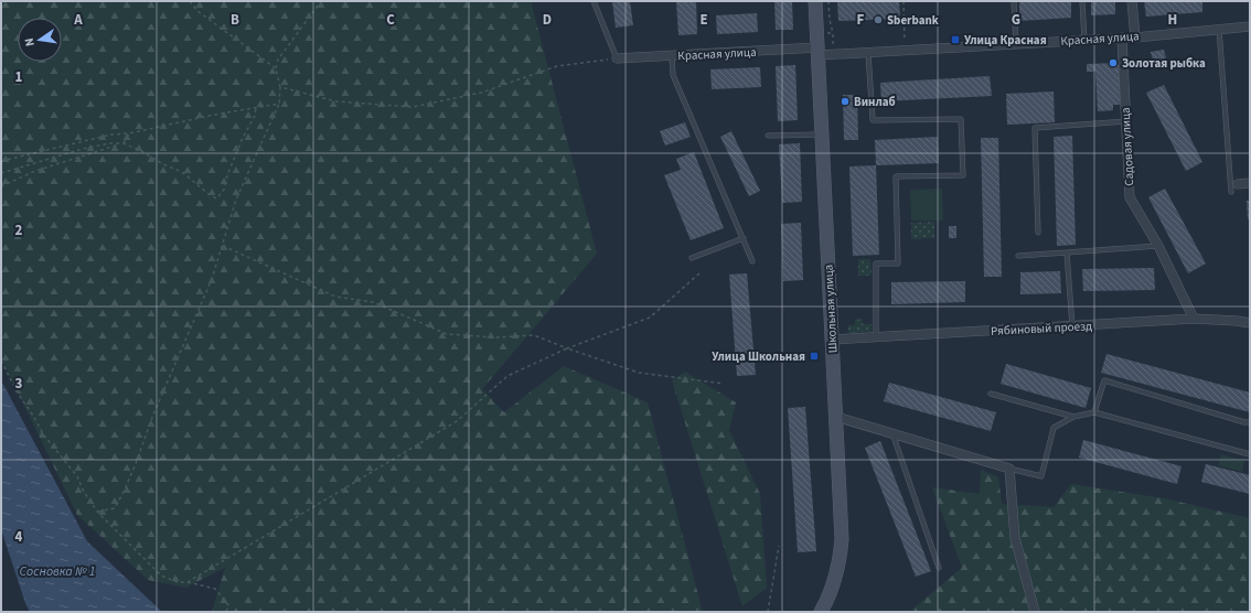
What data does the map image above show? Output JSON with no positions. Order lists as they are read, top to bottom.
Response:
{
  "streets": {
    "street": [
      "Красная улица",
      "Садовая улица",
      "Школьная улица",
      "Рябиновый проезд"
    ]
  },
  "crossings": [
    ["Красная улица", "Садовая улица"],
    ["Красная улица", "Школьная улица"],
    ["Садовая улица", "Рябиновый проезд"],
    ["Школьная улица", "Рябиновый проезд"]
  ],
  "water": ["Сосновка № 1"],
  "places": {
    "other": ["Sberbank", "Золотая рыбка", "Винлаб"],
    "transit": ["Улица Красная", "Улица Школьная"]
  },
  "north": "left",
  "grid": {
    "columns": [
      "A",
      "B",
      "C",
      "D",
      "E",
      "F",
      "G",
      "H"
    ],
    "rows": [
      "1",
      "2",
      "3",
      "4"
    ]
  }
}
